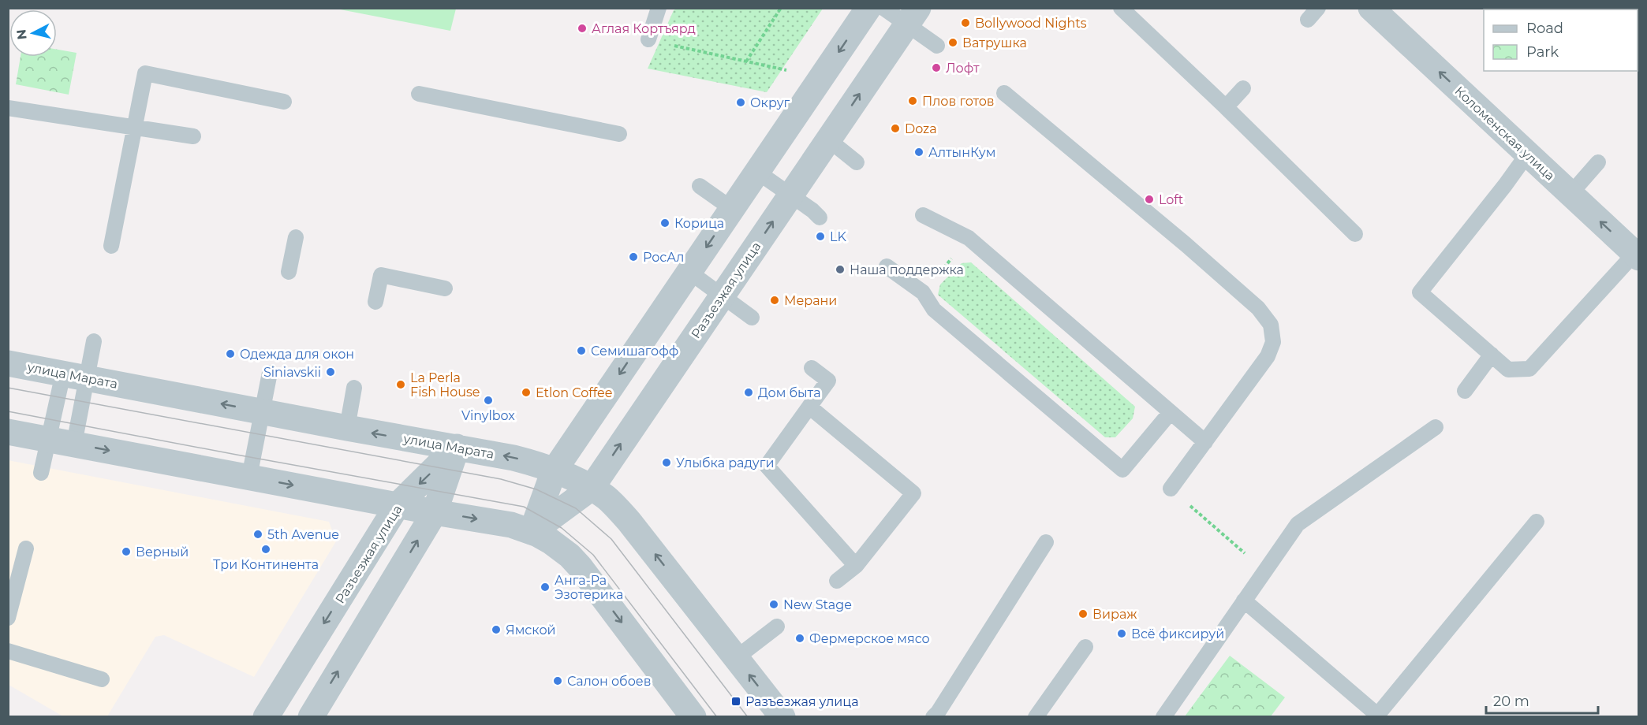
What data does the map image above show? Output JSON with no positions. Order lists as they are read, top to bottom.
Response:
{
  "streets": {
    "street": ["Коломенская улица", "Разъезжая улица", "улица Марата"]
  },
  "crossings": [
    ["Разъезжая улица", "улица Марата"]
  ],
  "one_way": ["Коломенская улица"],
  "places": {
    "other": [
      "Bollywood Nights",
      "Аглая Кортъярд",
      "Ватрушка",
      "Лофт",
      "Плов готов",
      "Округ",
      "Doza",
      "АлтынКум",
      "Loft",
      "Корица",
      "LK",
      "РосАл",
      "Наша поддержка",
      "Мерани",
      "Семишагофф",
      "Одежда для окон",
      "Siniavskii",
      "La Perla Fish House",
      "Etlon Coffee",
      "Дом быта",
      "Vinylbox",
      "Улыбка радуги",
      "5th Avenue",
      "Три Континента",
      "Верный",
      "Анга-Ра Эзотерика",
      "New Stage",
      "Вираж",
      "Ямской",
      "Всё фиксируй",
      "Фермерское мясо",
      "Салон обоев"
    ],
    "transit": ["Разъезжая улица"]
  },
  "legend": ["Road", "Park"],
  "scale_bar": "20 m",
  "north": "left"
}
